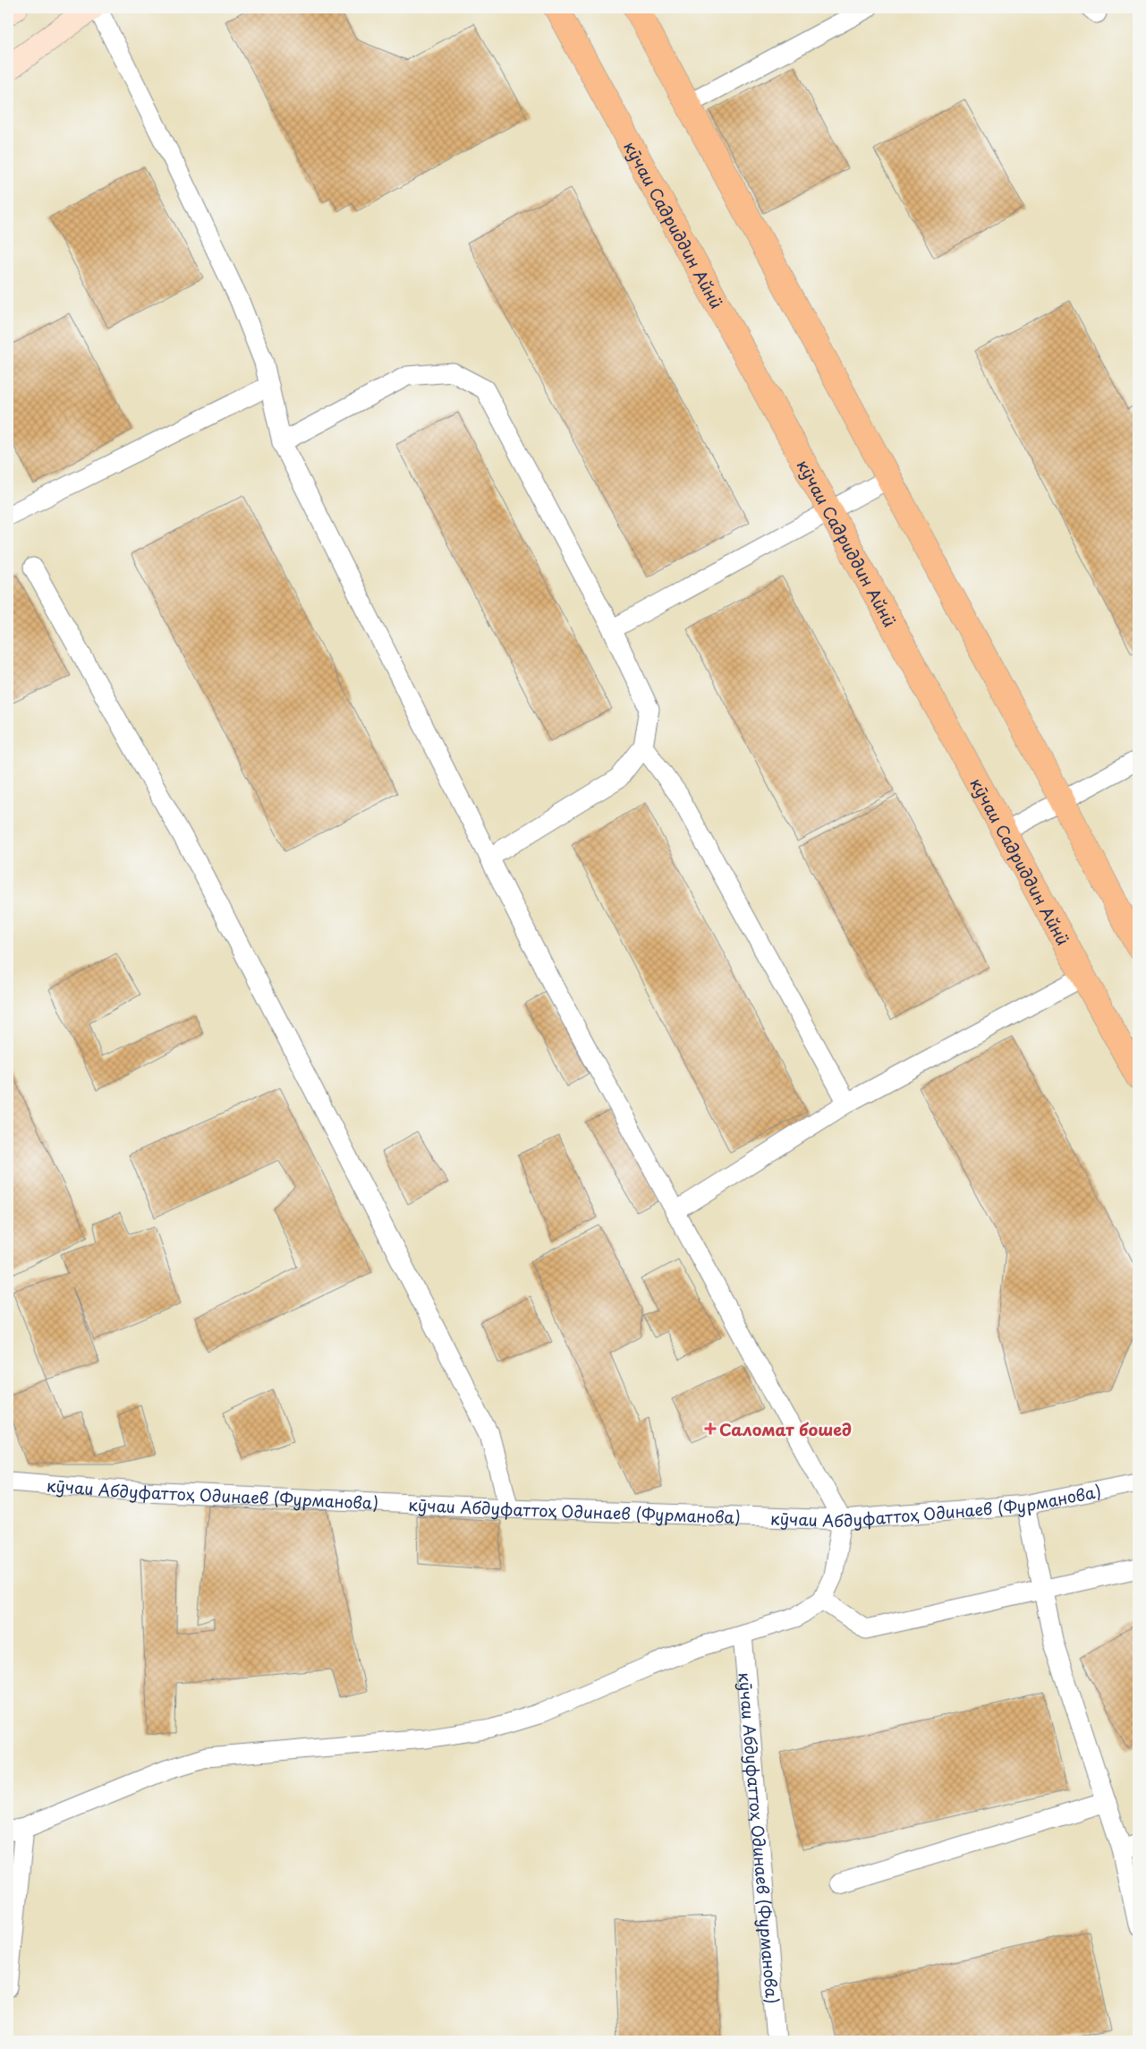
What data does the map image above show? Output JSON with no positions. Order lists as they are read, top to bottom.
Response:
{
  "streets": {
    "highway": ["кӯчаи Садриддин Айнӣ"],
    "lane": ["кӯчаи Абдуфаттоҳ Одинаев (Фурманова)"]
  },
  "places": {
    "health": ["Саломат бошед"]
  }
}
